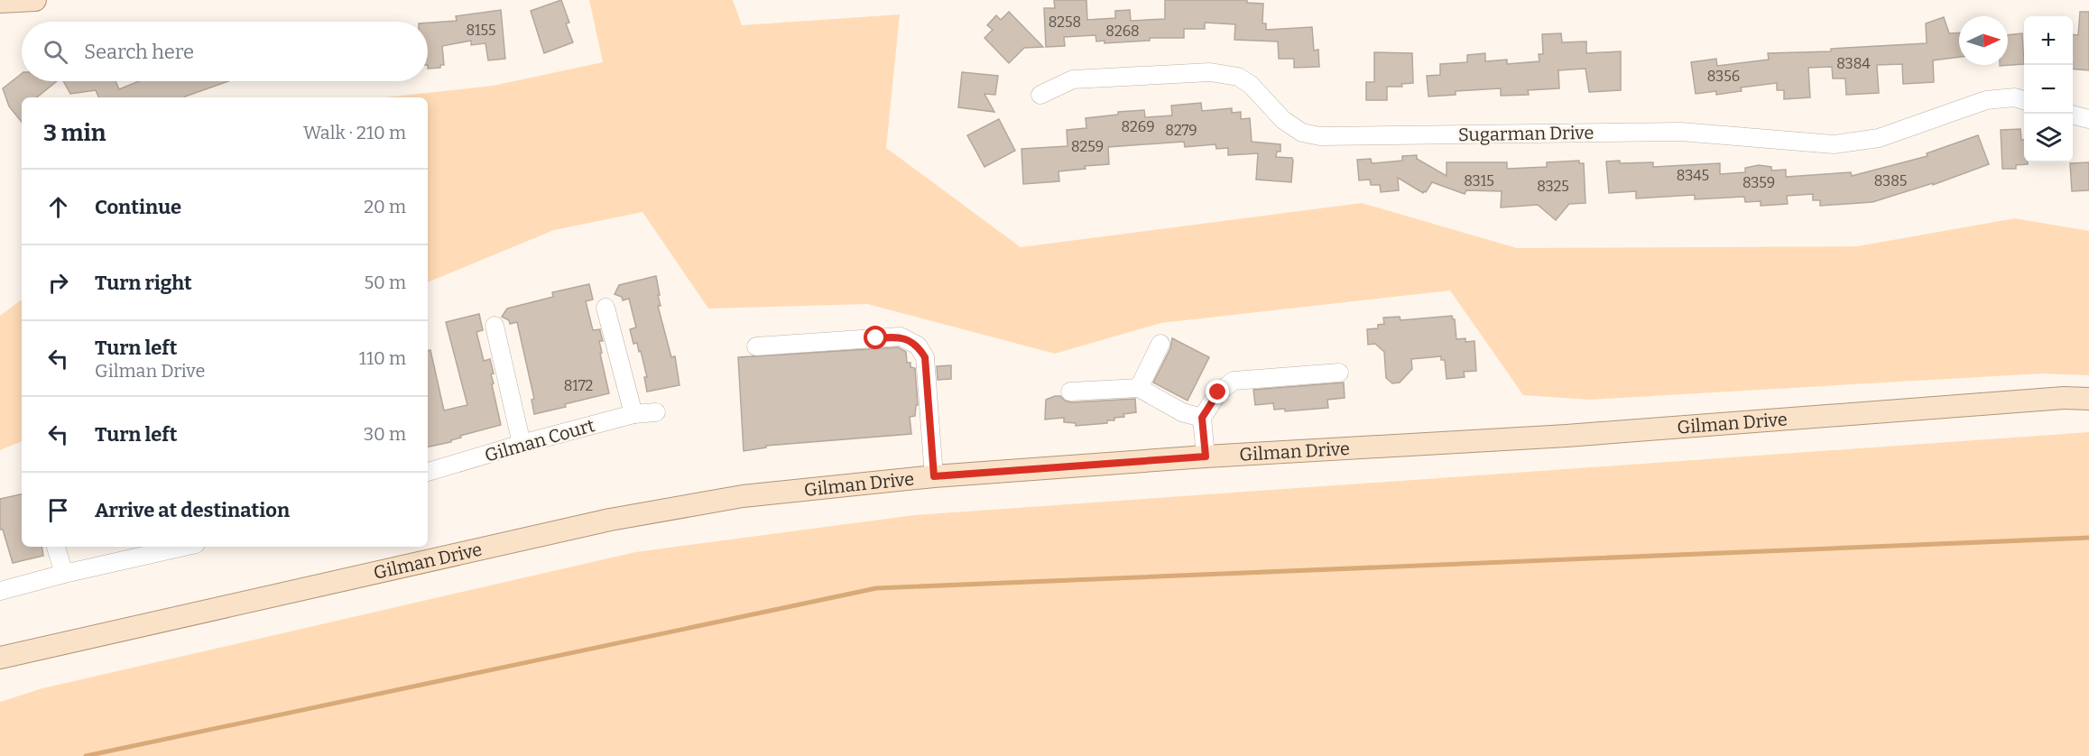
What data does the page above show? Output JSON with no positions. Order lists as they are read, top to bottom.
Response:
{
  "streets": {
    "main road": ["Gilman Drive"],
    "street": ["Sugarman Drive", "Gilman Court"]
  },
  "house_numbers": [
    "8258",
    "8155",
    "8268",
    "8384",
    "8356",
    "8269",
    "8279",
    "8259",
    "8345",
    "8315",
    "8385",
    "8359",
    "8325",
    "8172"
  ],
  "north": "right",
  "page": {
    "map_buttons": ["+", "−"],
    "search": "Search here",
    "heading": ["3 min", "Walk · 210 m"],
    "list": [
      ["Continue", "20 m"],
      ["Turn right", "50 m"],
      ["Turn left", "Gilman Drive", "110 m"],
      ["Turn left", "30 m"],
      "Arrive at destination"
    ]
  }
}
